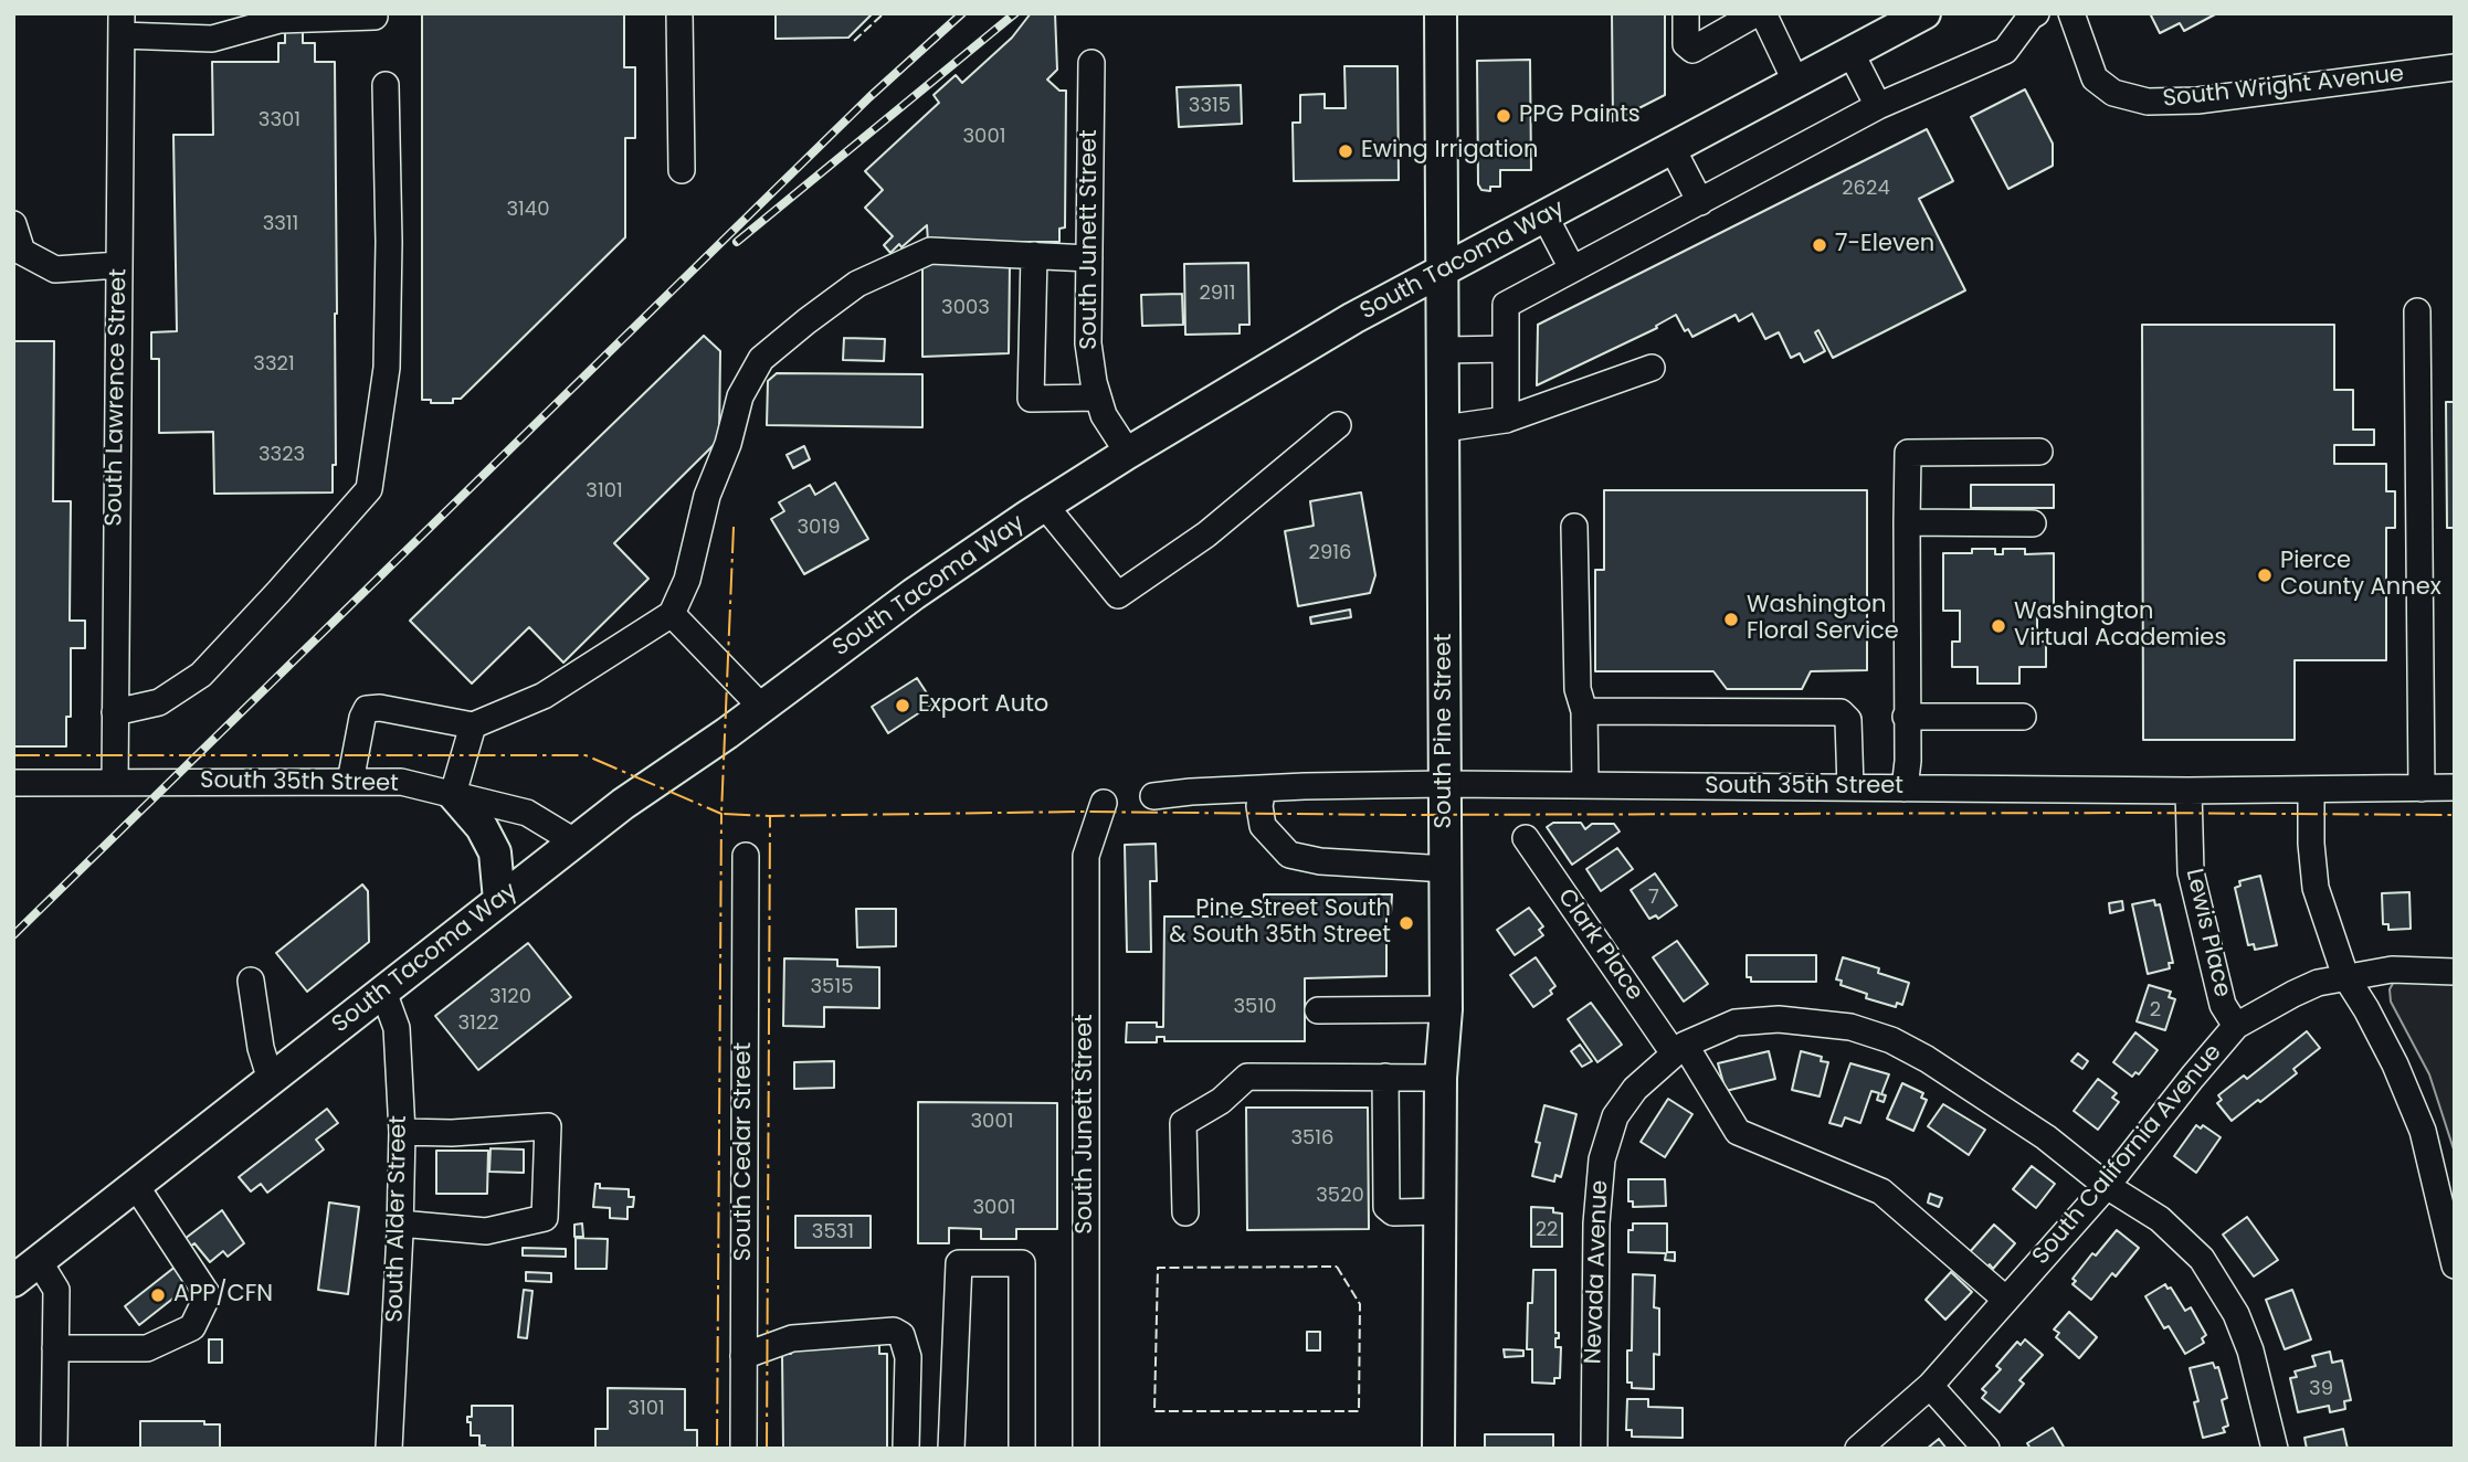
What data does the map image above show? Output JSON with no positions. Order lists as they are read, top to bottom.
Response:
{
  "streets": {
    "main road": ["South Tacoma Way", "South Pine Street"],
    "street": [
      "South Wright Avenue",
      "South Junett Street",
      "South Lawrence Street",
      "South 35th Street",
      "Lewis Place",
      "Clark Place",
      "South Cedar Street",
      "South California Avenue",
      "South Alder Street",
      "Nevada Avenue"
    ]
  },
  "crossings": [
    ["South Junett Street", "South Tacoma Way"],
    ["South Tacoma Way", "South Pine Street"],
    ["South Tacoma Way", "South 35th Street"],
    ["South Tacoma Way", "South Alder Street"],
    ["South Lawrence Street", "South 35th Street"],
    ["South Pine Street", "South 35th Street"],
    ["South 35th Street", "Lewis Place"],
    ["Lewis Place", "South California Avenue"],
    ["Clark Place", "South California Avenue"],
    ["Clark Place", "Nevada Avenue"],
    ["South California Avenue", "Nevada Avenue"]
  ],
  "places": [
    "PPG Paints",
    "Ewing Irrigation",
    "7-Eleven",
    "Pierce County Annex",
    "Washington Floral Service",
    "Washington Virtual Academies",
    "Export Auto",
    "Pine Street South & South 35th Street",
    "APP/CFN"
  ],
  "house_numbers": [
    "3315",
    "3301",
    "3001",
    "2624",
    "3140",
    "3311",
    "2911",
    "3003",
    "3321",
    "3323",
    "3101",
    "3019",
    "2916",
    "7",
    "3515",
    "3120",
    "3510",
    "2",
    "3122",
    "3001",
    "3516",
    "3520",
    "3001",
    "22",
    "3531",
    "39",
    "3101"
  ]
}
